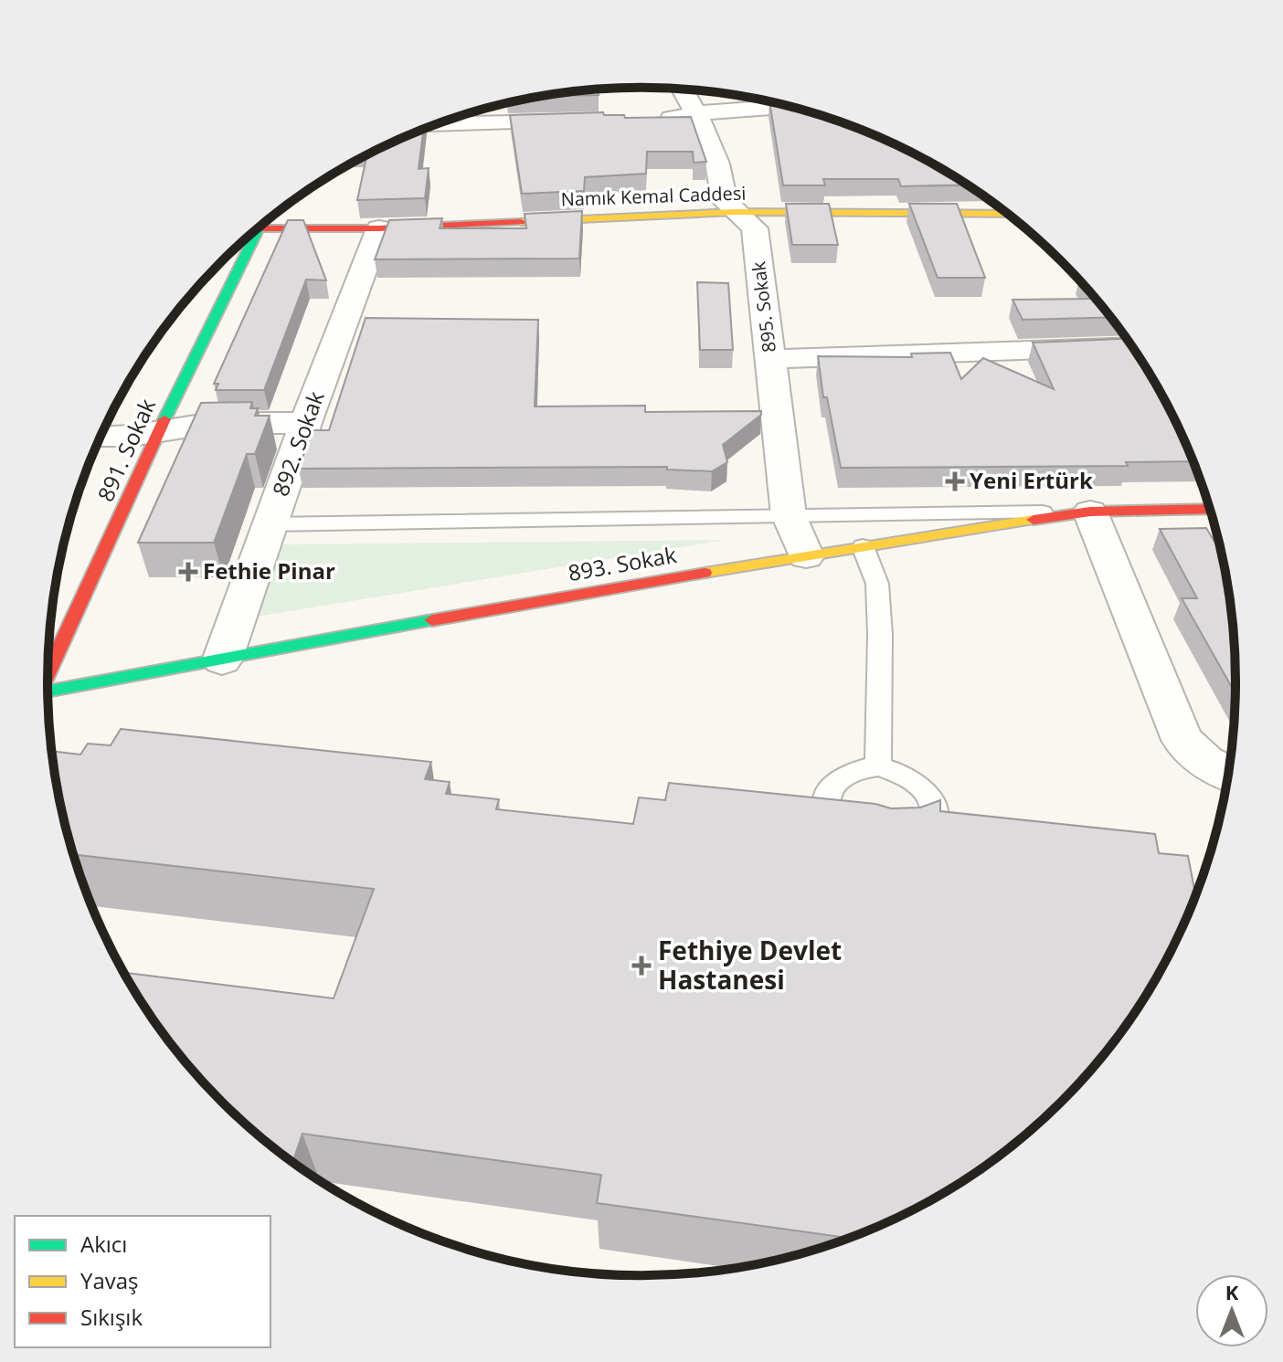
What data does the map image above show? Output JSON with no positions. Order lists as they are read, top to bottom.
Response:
{
  "streets": {
    "street": [
      "Namık Kemal Caddesi",
      "895. Sokak",
      "892. Sokak",
      "891. Sokak",
      "893. Sokak"
    ]
  },
  "crossings": [
    ["Namık Kemal Caddesi", "895. Sokak"],
    ["Namık Kemal Caddesi", "892. Sokak"],
    ["895. Sokak", "893. Sokak"],
    ["892. Sokak", "893. Sokak"]
  ],
  "places": {
    "health": ["Yeni Ertürk", "Fethie Pinar", "Fethiye Devlet Hastanesi"]
  },
  "legend": ["Akıcı", "Yavaş", "Sıkışık"],
  "north": "top"
}
